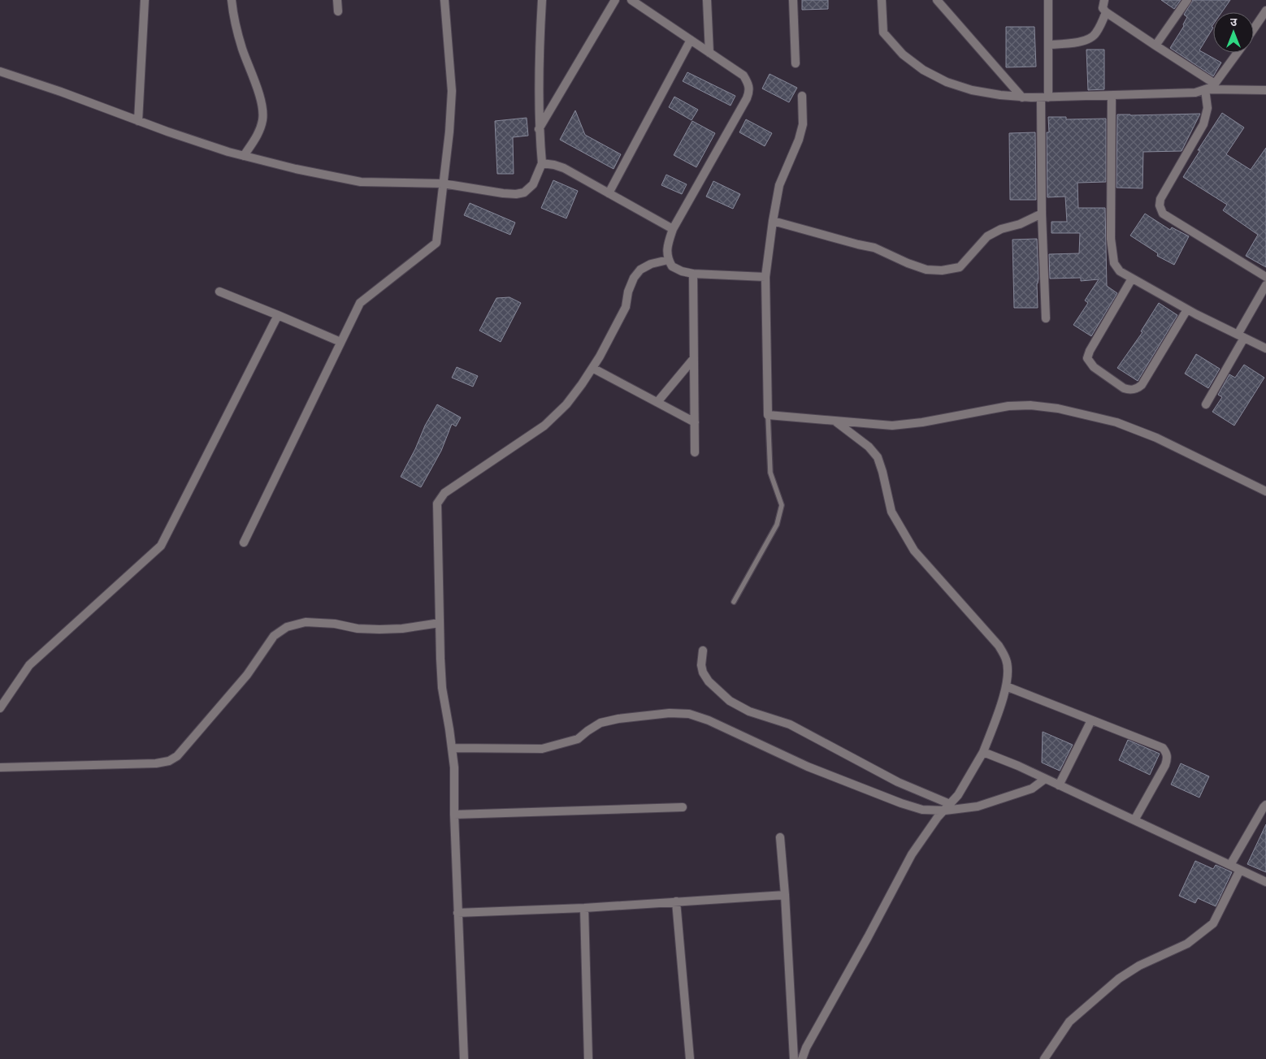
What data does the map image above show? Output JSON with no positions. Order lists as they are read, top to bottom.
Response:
{
  "north": "top"
}
